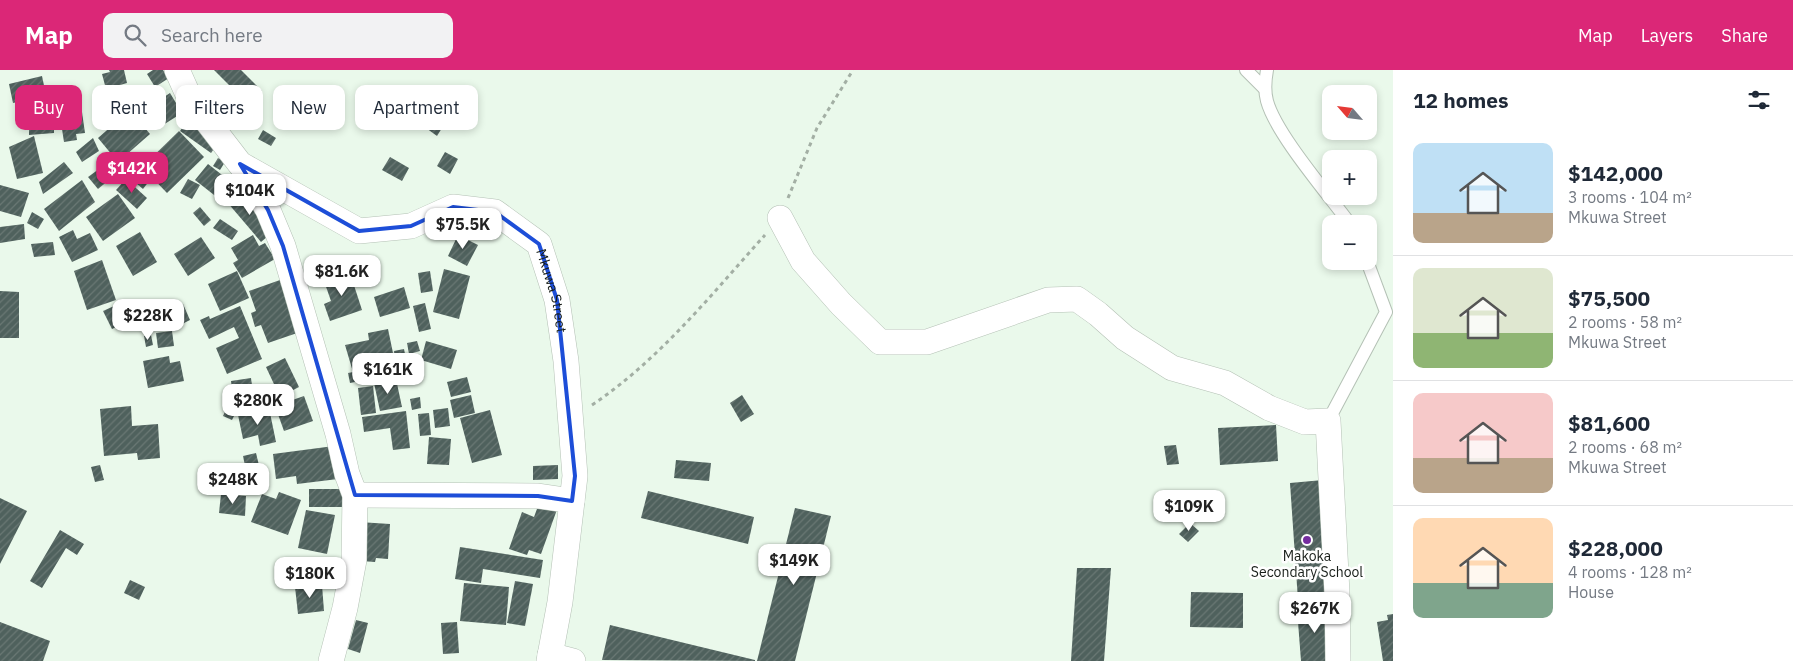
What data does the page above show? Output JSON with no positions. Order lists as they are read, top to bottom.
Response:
{
  "streets": {
    "street": ["Mkuwa Street"]
  },
  "places": ["Makoka Secondary School"],
  "north": "top left",
  "page": {
    "header": "Map",
    "search": "Search here",
    "nav": ["Map", "Layers", "Share"],
    "heading": "12 homes",
    "map_buttons": ["+", "−"],
    "chip": [
      "Buy",
      "Rent",
      "Filters",
      "New",
      "Apartment"
    ],
    "list": [
      {
        "name": "$142,000",
        "note": "3 rooms · 104 m² · Mkuwa Street"
      },
      {
        "name": "$75,500",
        "note": "2 rooms · 58 m² · Mkuwa Street"
      },
      {
        "name": "$81,600",
        "note": "2 rooms · 68 m² · Mkuwa Street"
      },
      {
        "name": "$228,000",
        "note": "4 rooms · 128 m² · House"
      }
    ],
    "price": [
      "$142K",
      "$104K",
      "$75.5K",
      "$81.6K",
      "$228K",
      "$161K",
      "$280K",
      "$248K",
      "$109K",
      "$149K",
      "$180K",
      "$267K"
    ]
  }
}
